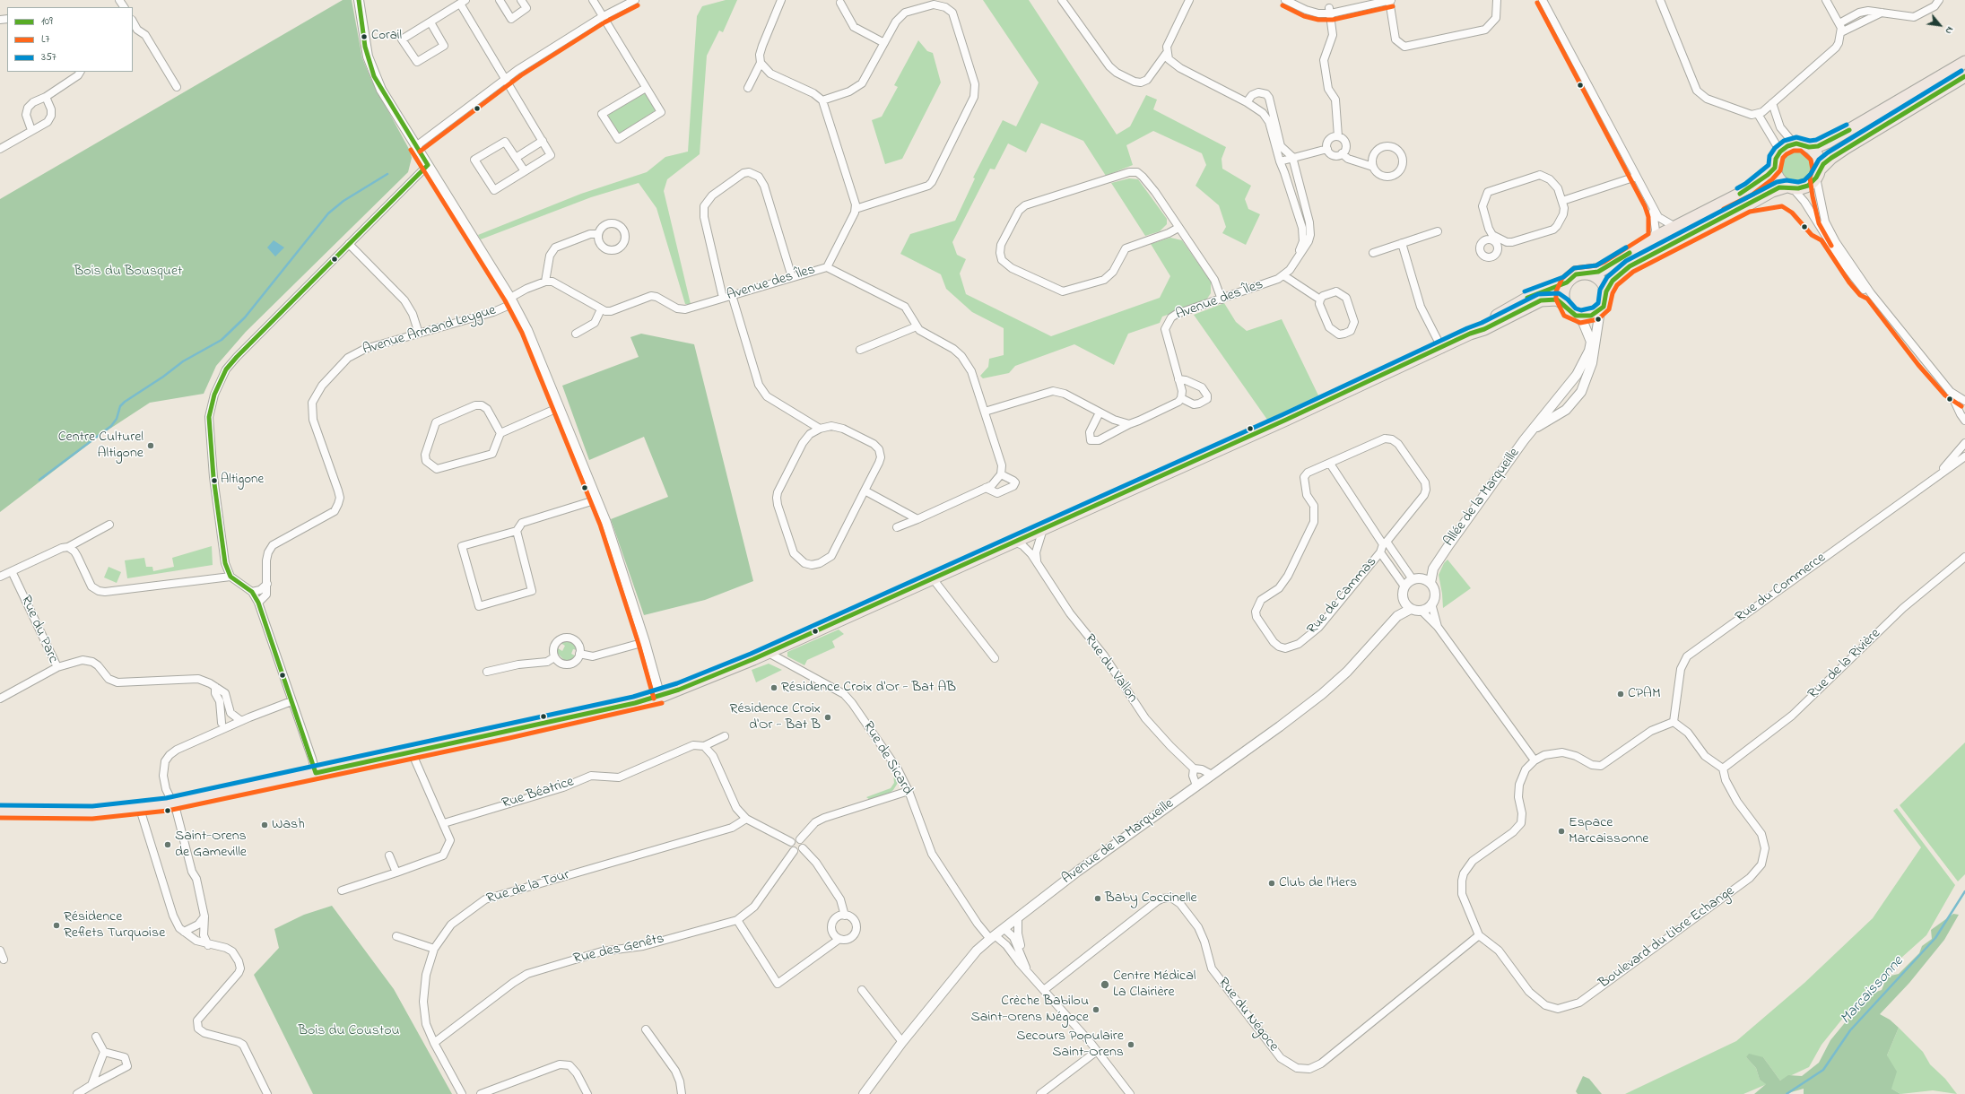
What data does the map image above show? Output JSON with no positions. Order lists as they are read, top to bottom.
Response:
{
  "streets": {
    "street": [
      "Avenue des Îles",
      "Avenue Armand Leygue",
      "Allée de la Marqueille",
      "Rue du Commerce",
      "Rue de Cammas",
      "Rue du Parc",
      "Rue de la Rivière",
      "Rue du Vallon",
      "Rue de Sicard",
      "Rue Béatrice",
      "Avenue de la Marqueille",
      "Rue de la Tour",
      "Boulevard du Libre Echange",
      "Rue des Genêts",
      "Rue du Négoce"
    ]
  },
  "crossings": [
    ["Allée de la Marqueille", "Rue de Cammas"],
    ["Allée de la Marqueille", "Avenue de la Marqueille"],
    ["Rue de Cammas", "Avenue de la Marqueille"],
    ["Rue de la Rivière", "Boulevard du Libre Echange"],
    ["Rue du Vallon", "Avenue de la Marqueille"],
    ["Rue de Sicard", "Avenue de la Marqueille"],
    ["Rue de Sicard", "Rue du Négoce"],
    ["Rue de la Tour", "Rue des Genêts"],
    ["Boulevard du Libre Echange", "Rue du Négoce"]
  ],
  "water": ["Marcaissonne"],
  "parks": ["Bois du Bousquet", "Bois du Coustou"],
  "places": [
    "Corail",
    "Centre Culturel Altigone",
    "Altigone",
    "Résidence Croix d'Or - Bat AB",
    "CPAM",
    "Résidence Croix d'Or - Bat B",
    "Wash",
    "Espace Marcaissonne",
    "Saint-Orens de Gameville",
    "Club de l’Hers",
    "Baby Coccinelle",
    "Résidence Reflets Turquoise",
    "Centre Médical La Clairière",
    "Crèche Babilou Saint-Orens Négoce",
    "Secours Populaire Saint-Orens"
  ],
  "lines": ["transit line 109", "transit line L7", "transit line 357"],
  "legend": ["109", "L7", "357"],
  "north": "bottom right"
}
